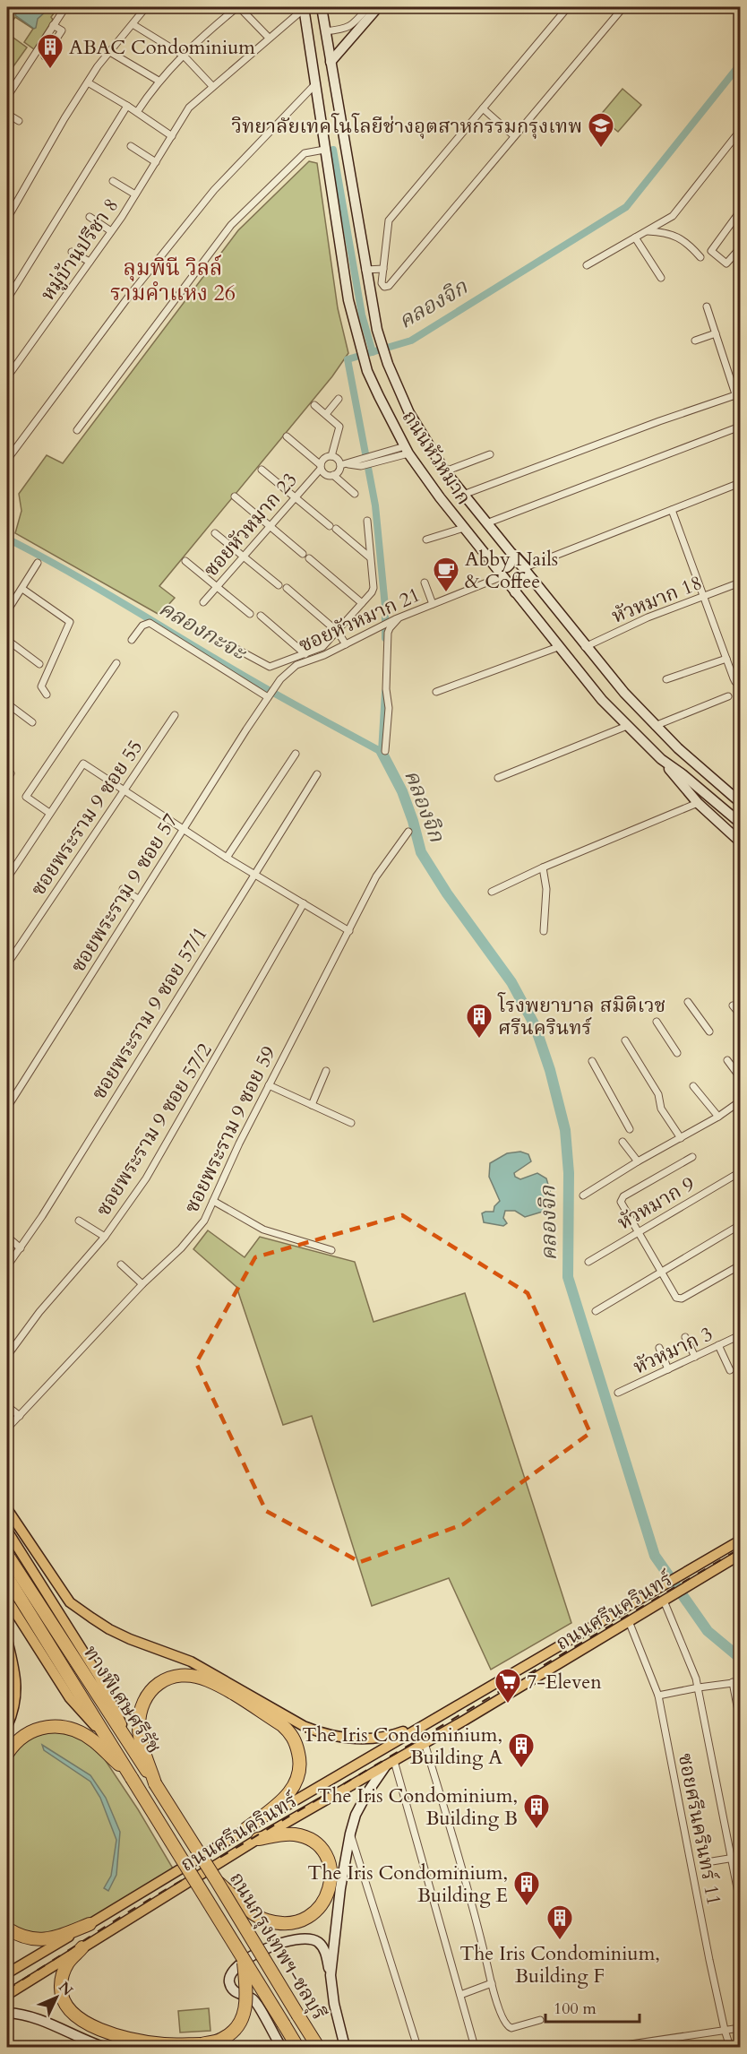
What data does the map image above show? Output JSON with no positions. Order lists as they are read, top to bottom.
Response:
{
  "streets": {
    "highway": ["ทางพิเศษศรีรัช", "ถนนกรุงเทพฯ-ชลบุรี"],
    "main road": ["ถนนหัวหมาก", "ถนนศรีนครินทร์"],
    "street": [
      "หมู่บ้านปรีชา 8",
      "ซอยหัวหมาก 23",
      "หัวหมาก 18",
      "ซอยหัวหมาก 21",
      "ซอยพระราม 9 ซอย 55",
      "ซอยพระราม 9 ซอย 57",
      "ซอยพระราม 9 ซอย 57/1",
      "ซอยพระราม 9 ซอย 57/2",
      "ซอยพระราม 9 ซอย 59",
      "หัวหมาก 9",
      "หัวหมาก 3",
      "ซอยศรีนครินทร์ 11"
    ]
  },
  "crossings": [
    ["หมู่บ้านปรีชา 8", "ถนนหัวหมาก"],
    ["ถนนหัวหมาก", "หัวหมาก 18"],
    ["ถนนหัวหมาก", "ซอยหัวหมาก 21"],
    ["ซอยหัวหมาก 21", "ซอยพระราม 9 ซอย 57"],
    ["ถนนศรีนครินทร์", "ซอยศรีนครินทร์ 11"],
    ["ทางพิเศษศรีรัช", "ถนนกรุงเทพฯ-ชลบุรี"]
  ],
  "districts": ["ลุมพินี วิลล์ รามคำแหง 26"],
  "water": ["คลองจิก", "คลองกะจะ"],
  "places": {
    "building": [
      "ABAC Condominium",
      "โรงพยาบาล สมิติเวช ศรีนครินทร์",
      "The Iris Condominium, Building A",
      "The Iris Condominium, Building B",
      "The Iris Condominium, Building E",
      "The Iris Condominium, Building F"
    ],
    "school or university": ["วิทยาลัยเทคโนโลยีช่างอุตสาหกรรมกรุงเทพ"],
    "cafe": ["Abby Nails & Coffee"],
    "supermarket": ["7-Eleven"]
  },
  "scale_bar": "100 m",
  "north": "top right"
}
